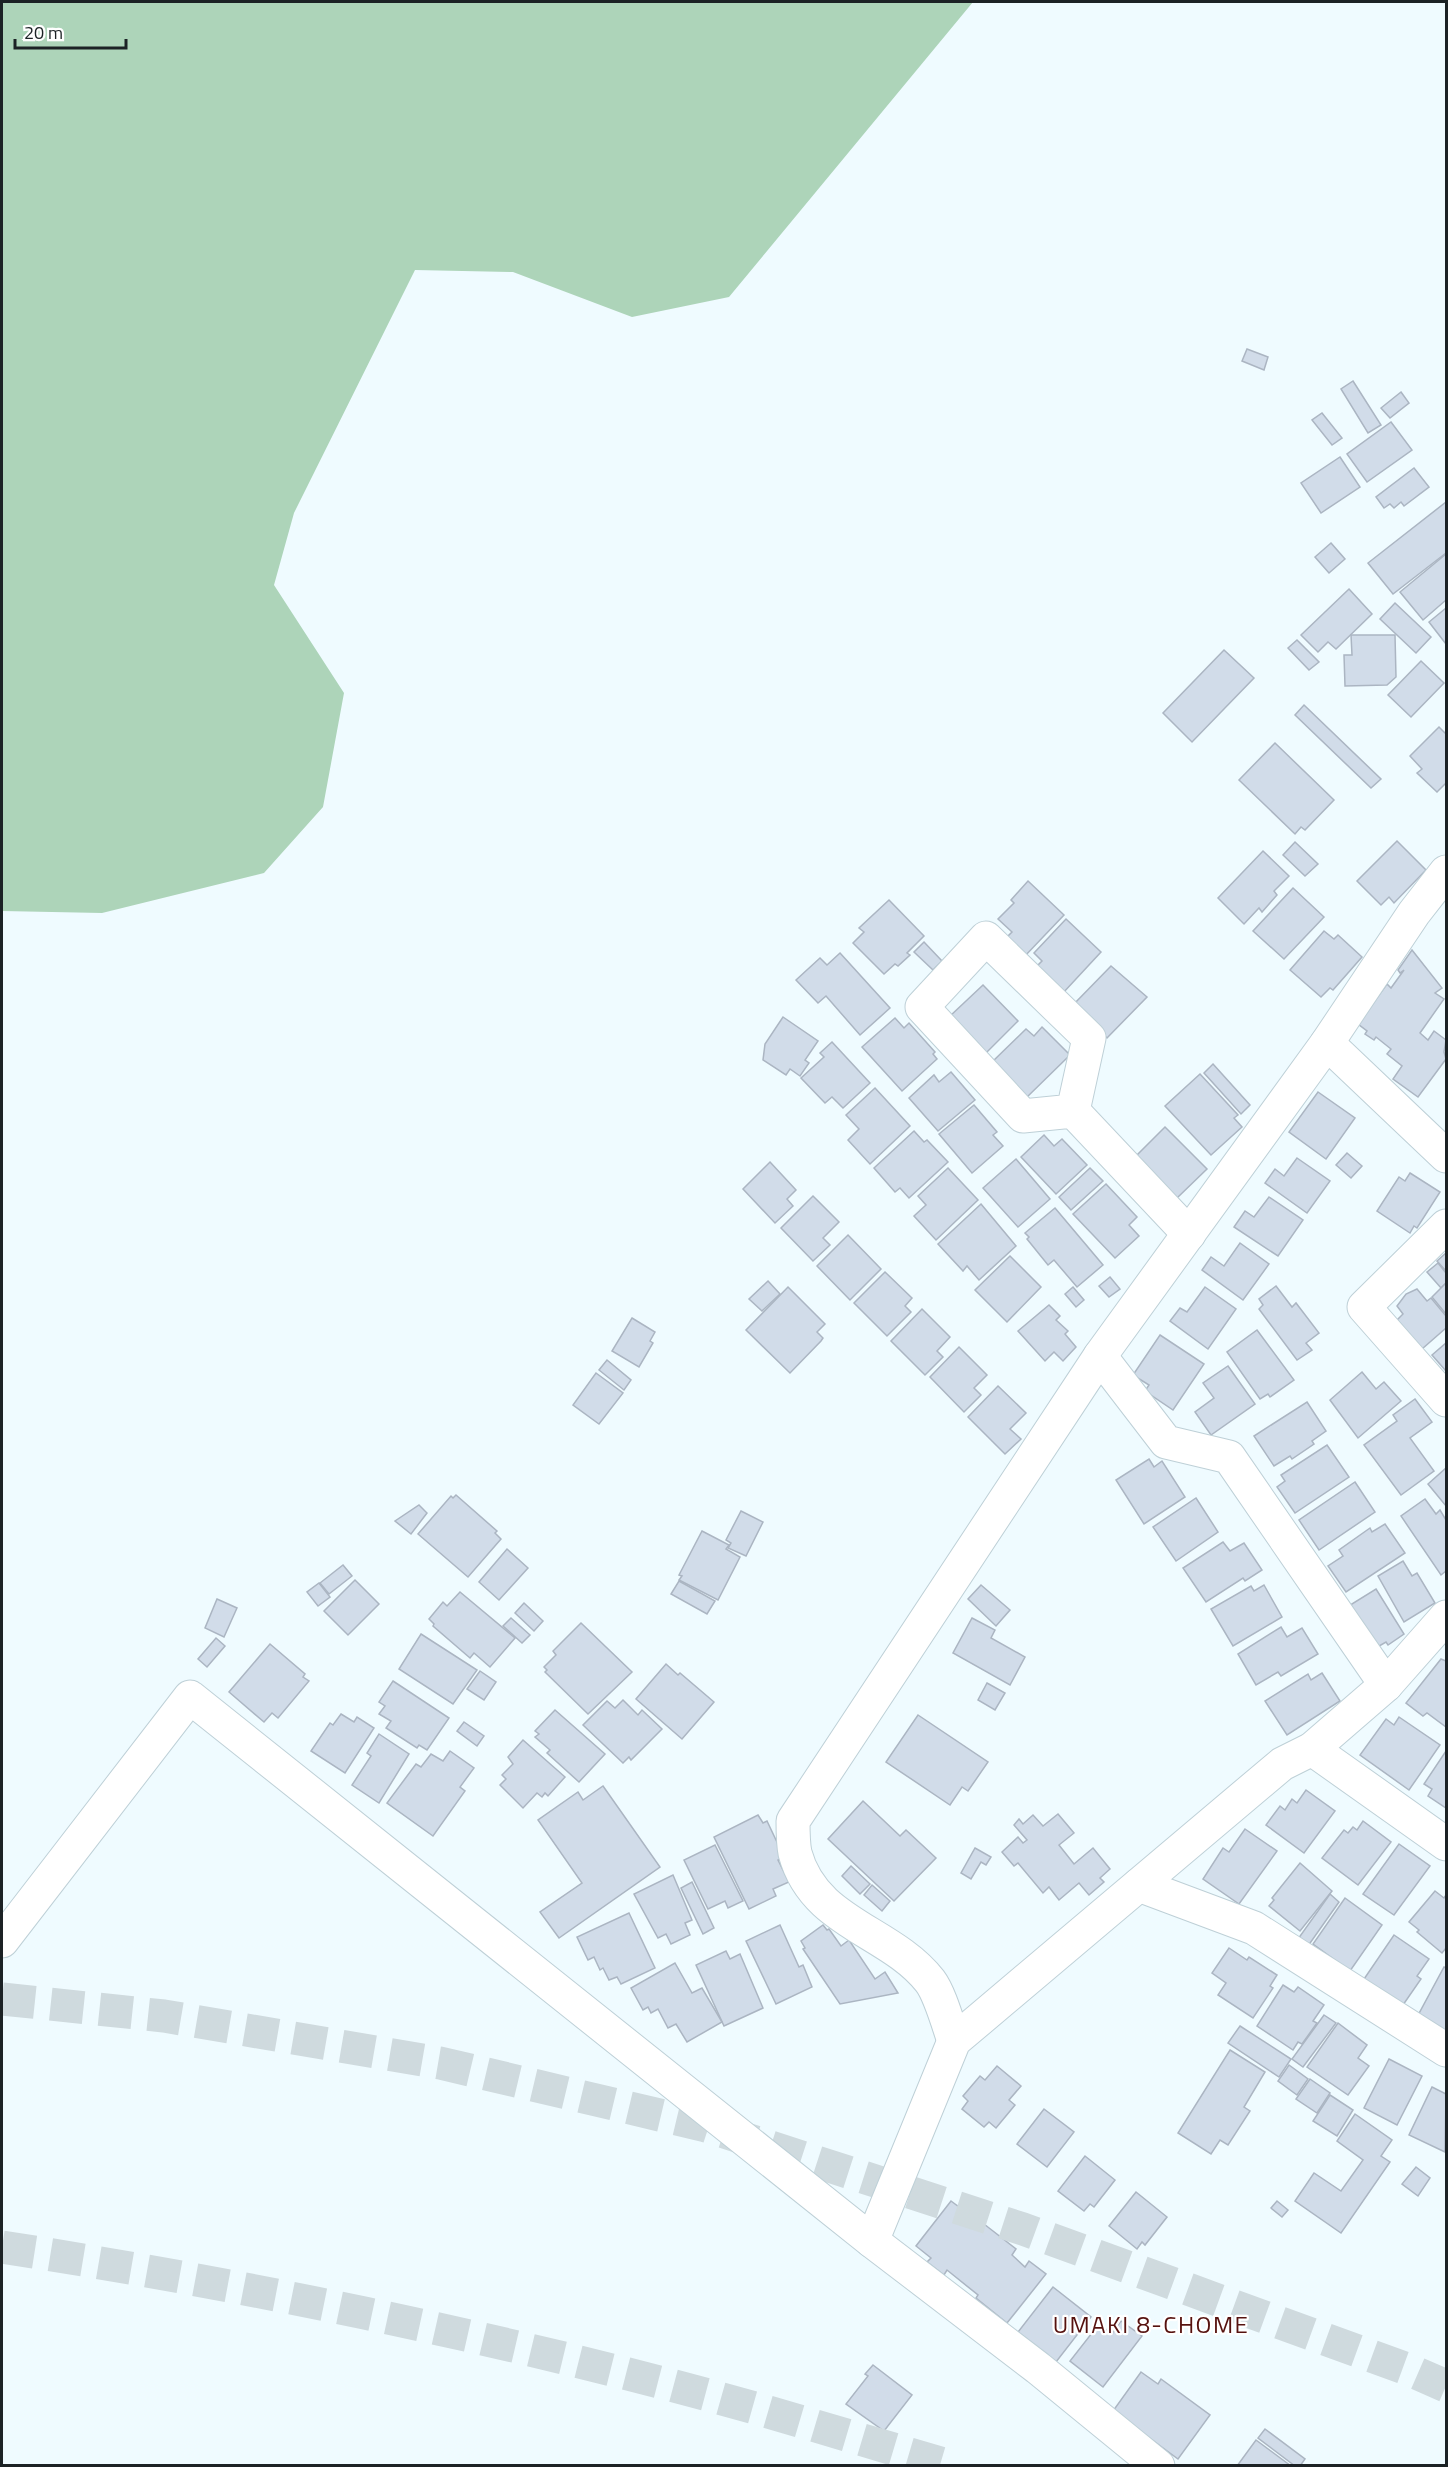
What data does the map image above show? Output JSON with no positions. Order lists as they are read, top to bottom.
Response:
{
  "districts": ["UMAKI 8-CHOME"],
  "scale_bar": "20 m"
}
